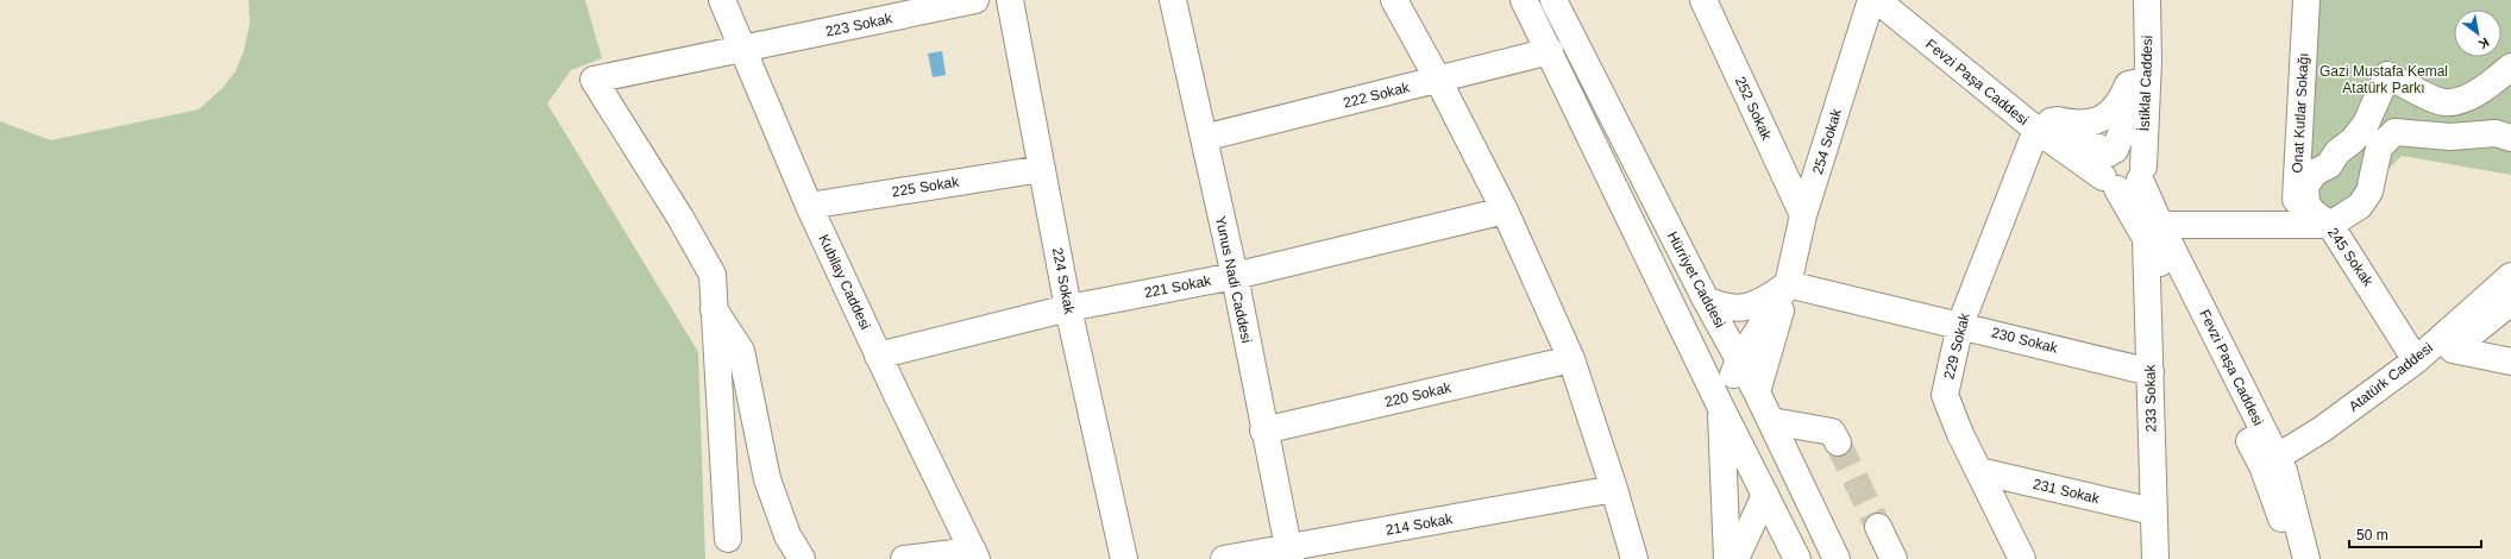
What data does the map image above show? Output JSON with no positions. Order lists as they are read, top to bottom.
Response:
{
  "streets": {
    "main road": [
      "223 Sokak",
      "Fevzi Paşa Caddesi",
      "İstiklal Caddesi",
      "222 Sokak",
      "252 Sokak",
      "Onat Kutlar Sokağı",
      "254 Sokak",
      "225 Sokak",
      "245 Sokak",
      "Yunus Nadi Caddesi",
      "Hürriyet Caddesi",
      "224 Sokak",
      "Kubilay Caddesi",
      "221 Sokak",
      "230 Sokak",
      "229 Sokak",
      "Atatürk Caddesi",
      "220 Sokak",
      "233 Sokak",
      "231 Sokak",
      "214 Sokak"
    ]
  },
  "crossings": [
    ["223 Sokak", "Kubilay Caddesi"],
    ["Fevzi Paşa Caddesi", "İstiklal Caddesi"],
    ["Fevzi Paşa Caddesi", "245 Sokak"],
    ["Fevzi Paşa Caddesi", "229 Sokak"],
    ["Fevzi Paşa Caddesi", "Atatürk Caddesi"],
    ["Fevzi Paşa Caddesi", "233 Sokak"],
    ["222 Sokak", "Yunus Nadi Caddesi"],
    ["252 Sokak", "254 Sokak"],
    ["Onat Kutlar Sokağı", "245 Sokak"],
    ["254 Sokak", "Hürriyet Caddesi"],
    ["254 Sokak", "230 Sokak"],
    ["225 Sokak", "224 Sokak"],
    ["225 Sokak", "Kubilay Caddesi"],
    ["245 Sokak", "Atatürk Caddesi"],
    ["245 Sokak", "233 Sokak"],
    ["Yunus Nadi Caddesi", "221 Sokak"],
    ["Yunus Nadi Caddesi", "220 Sokak"],
    ["Yunus Nadi Caddesi", "214 Sokak"],
    ["224 Sokak", "221 Sokak"],
    ["Kubilay Caddesi", "221 Sokak"],
    ["230 Sokak", "229 Sokak"],
    ["230 Sokak", "233 Sokak"],
    ["229 Sokak", "231 Sokak"],
    ["233 Sokak", "231 Sokak"]
  ],
  "parks": ["Gazi Mustafa Kemal Atatürk Parkı"],
  "scale_bar": "50 m",
  "north": "bottom right"
}
